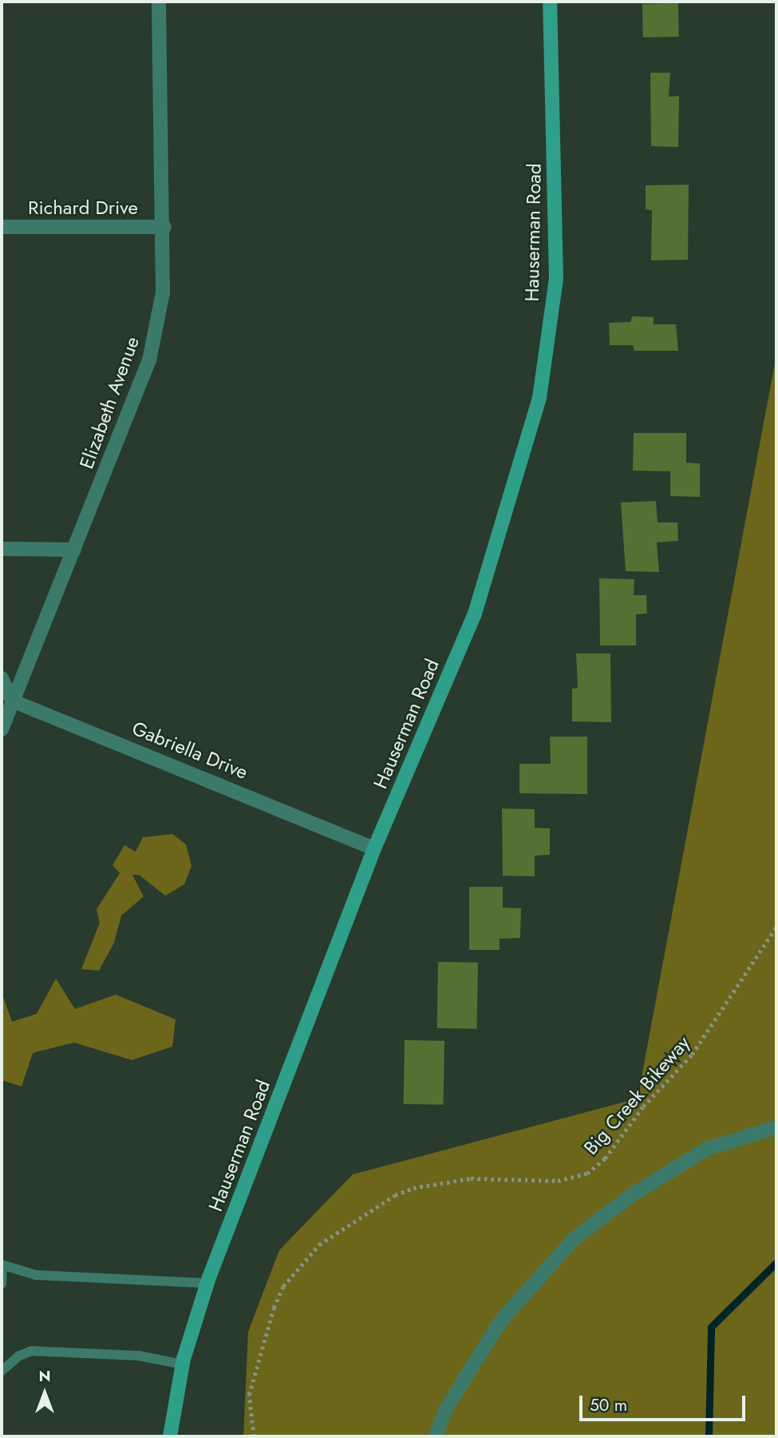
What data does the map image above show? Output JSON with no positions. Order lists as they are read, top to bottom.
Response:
{
  "streets": {
    "main road": ["Hauserman Road"],
    "street": ["Richard Drive", "Elizabeth Avenue", "Gabriella Drive"],
    "path": ["Big Creek Bikeway"]
  },
  "crossings": [
    ["Richard Drive", "Elizabeth Avenue"],
    ["Hauserman Road", "Gabriella Drive"],
    ["Elizabeth Avenue", "Gabriella Drive"]
  ],
  "scale_bar": "50 m",
  "north": "top"
}
